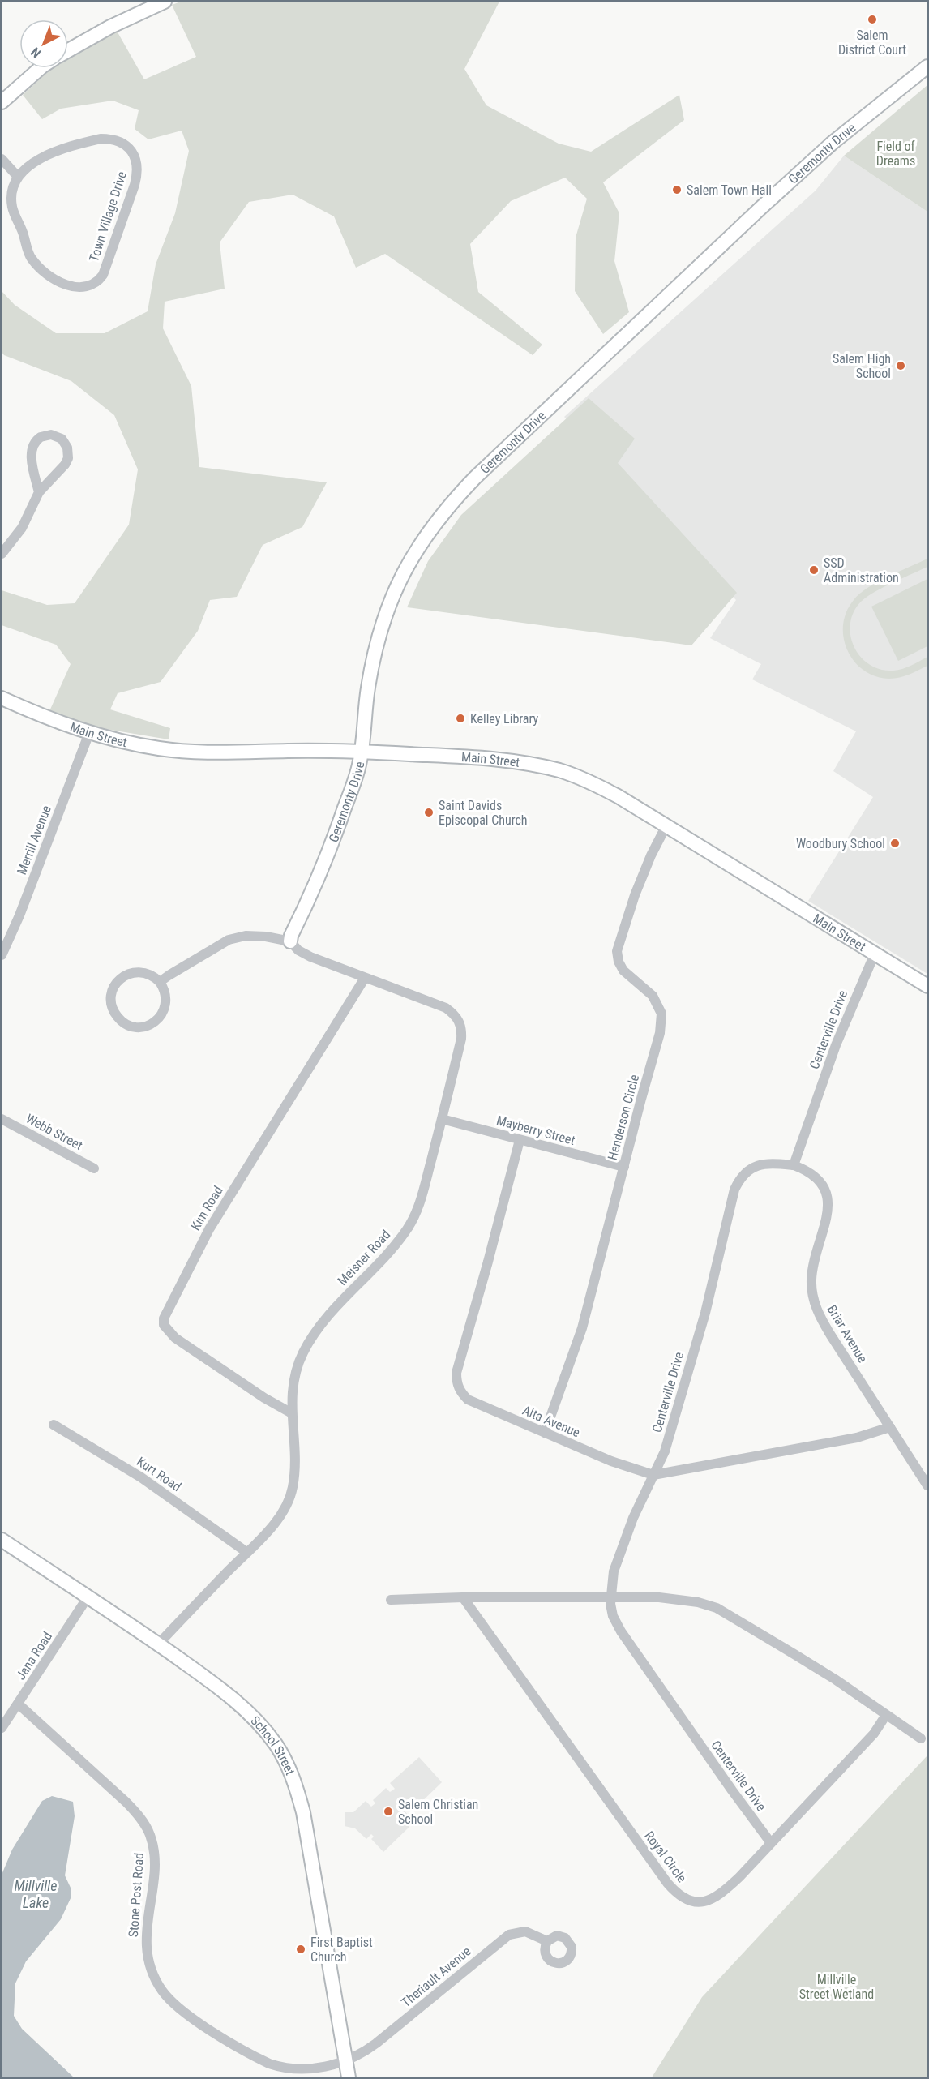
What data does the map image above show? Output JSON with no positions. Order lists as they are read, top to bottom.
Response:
{
  "streets": {
    "street": [
      "Geremonty Drive",
      "Town Village Drive",
      "Main Street",
      "Merrill Avenue",
      "Centerville Drive",
      "Henderson Circle",
      "Mayberry Street",
      "Webb Street",
      "Kim Road",
      "Meisner Road",
      "Briar Avenue",
      "Alta Avenue",
      "Kurt Road",
      "Jana Road",
      "School Street",
      "Royal Circle",
      "Stone Post Road",
      "Theriault Avenue"
    ]
  },
  "crossings": [
    ["Geremonty Drive", "Main Street"],
    ["Geremonty Drive", "Meisner Road"],
    ["Main Street", "Merrill Avenue"],
    ["Main Street", "Centerville Drive"],
    ["Main Street", "Henderson Circle"],
    ["Centerville Drive", "Briar Avenue"],
    ["Centerville Drive", "Alta Avenue"],
    ["Centerville Drive", "Royal Circle"],
    ["Henderson Circle", "Mayberry Street"],
    ["Henderson Circle", "Alta Avenue"],
    ["Mayberry Street", "Meisner Road"],
    ["Mayberry Street", "Alta Avenue"],
    ["Kim Road", "Meisner Road"],
    ["Meisner Road", "Kurt Road"],
    ["Meisner Road", "School Street"],
    ["Briar Avenue", "Alta Avenue"],
    ["Jana Road", "School Street"],
    ["Jana Road", "Stone Post Road"],
    ["School Street", "Stone Post Road"],
    ["School Street", "Theriault Avenue"],
    ["Stone Post Road", "Theriault Avenue"]
  ],
  "water": ["Millville Lake"],
  "parks": ["Field of Dreams", "Millville Street Wetland"],
  "places": [
    "Salem District Court",
    "Salem Town Hall",
    "Salem High School",
    "SSD Administration",
    "Kelley Library",
    "Saint Davids Episcopal Church",
    "Woodbury School",
    "Salem Christian School",
    "First Baptist Church"
  ],
  "north": "bottom left"
}
